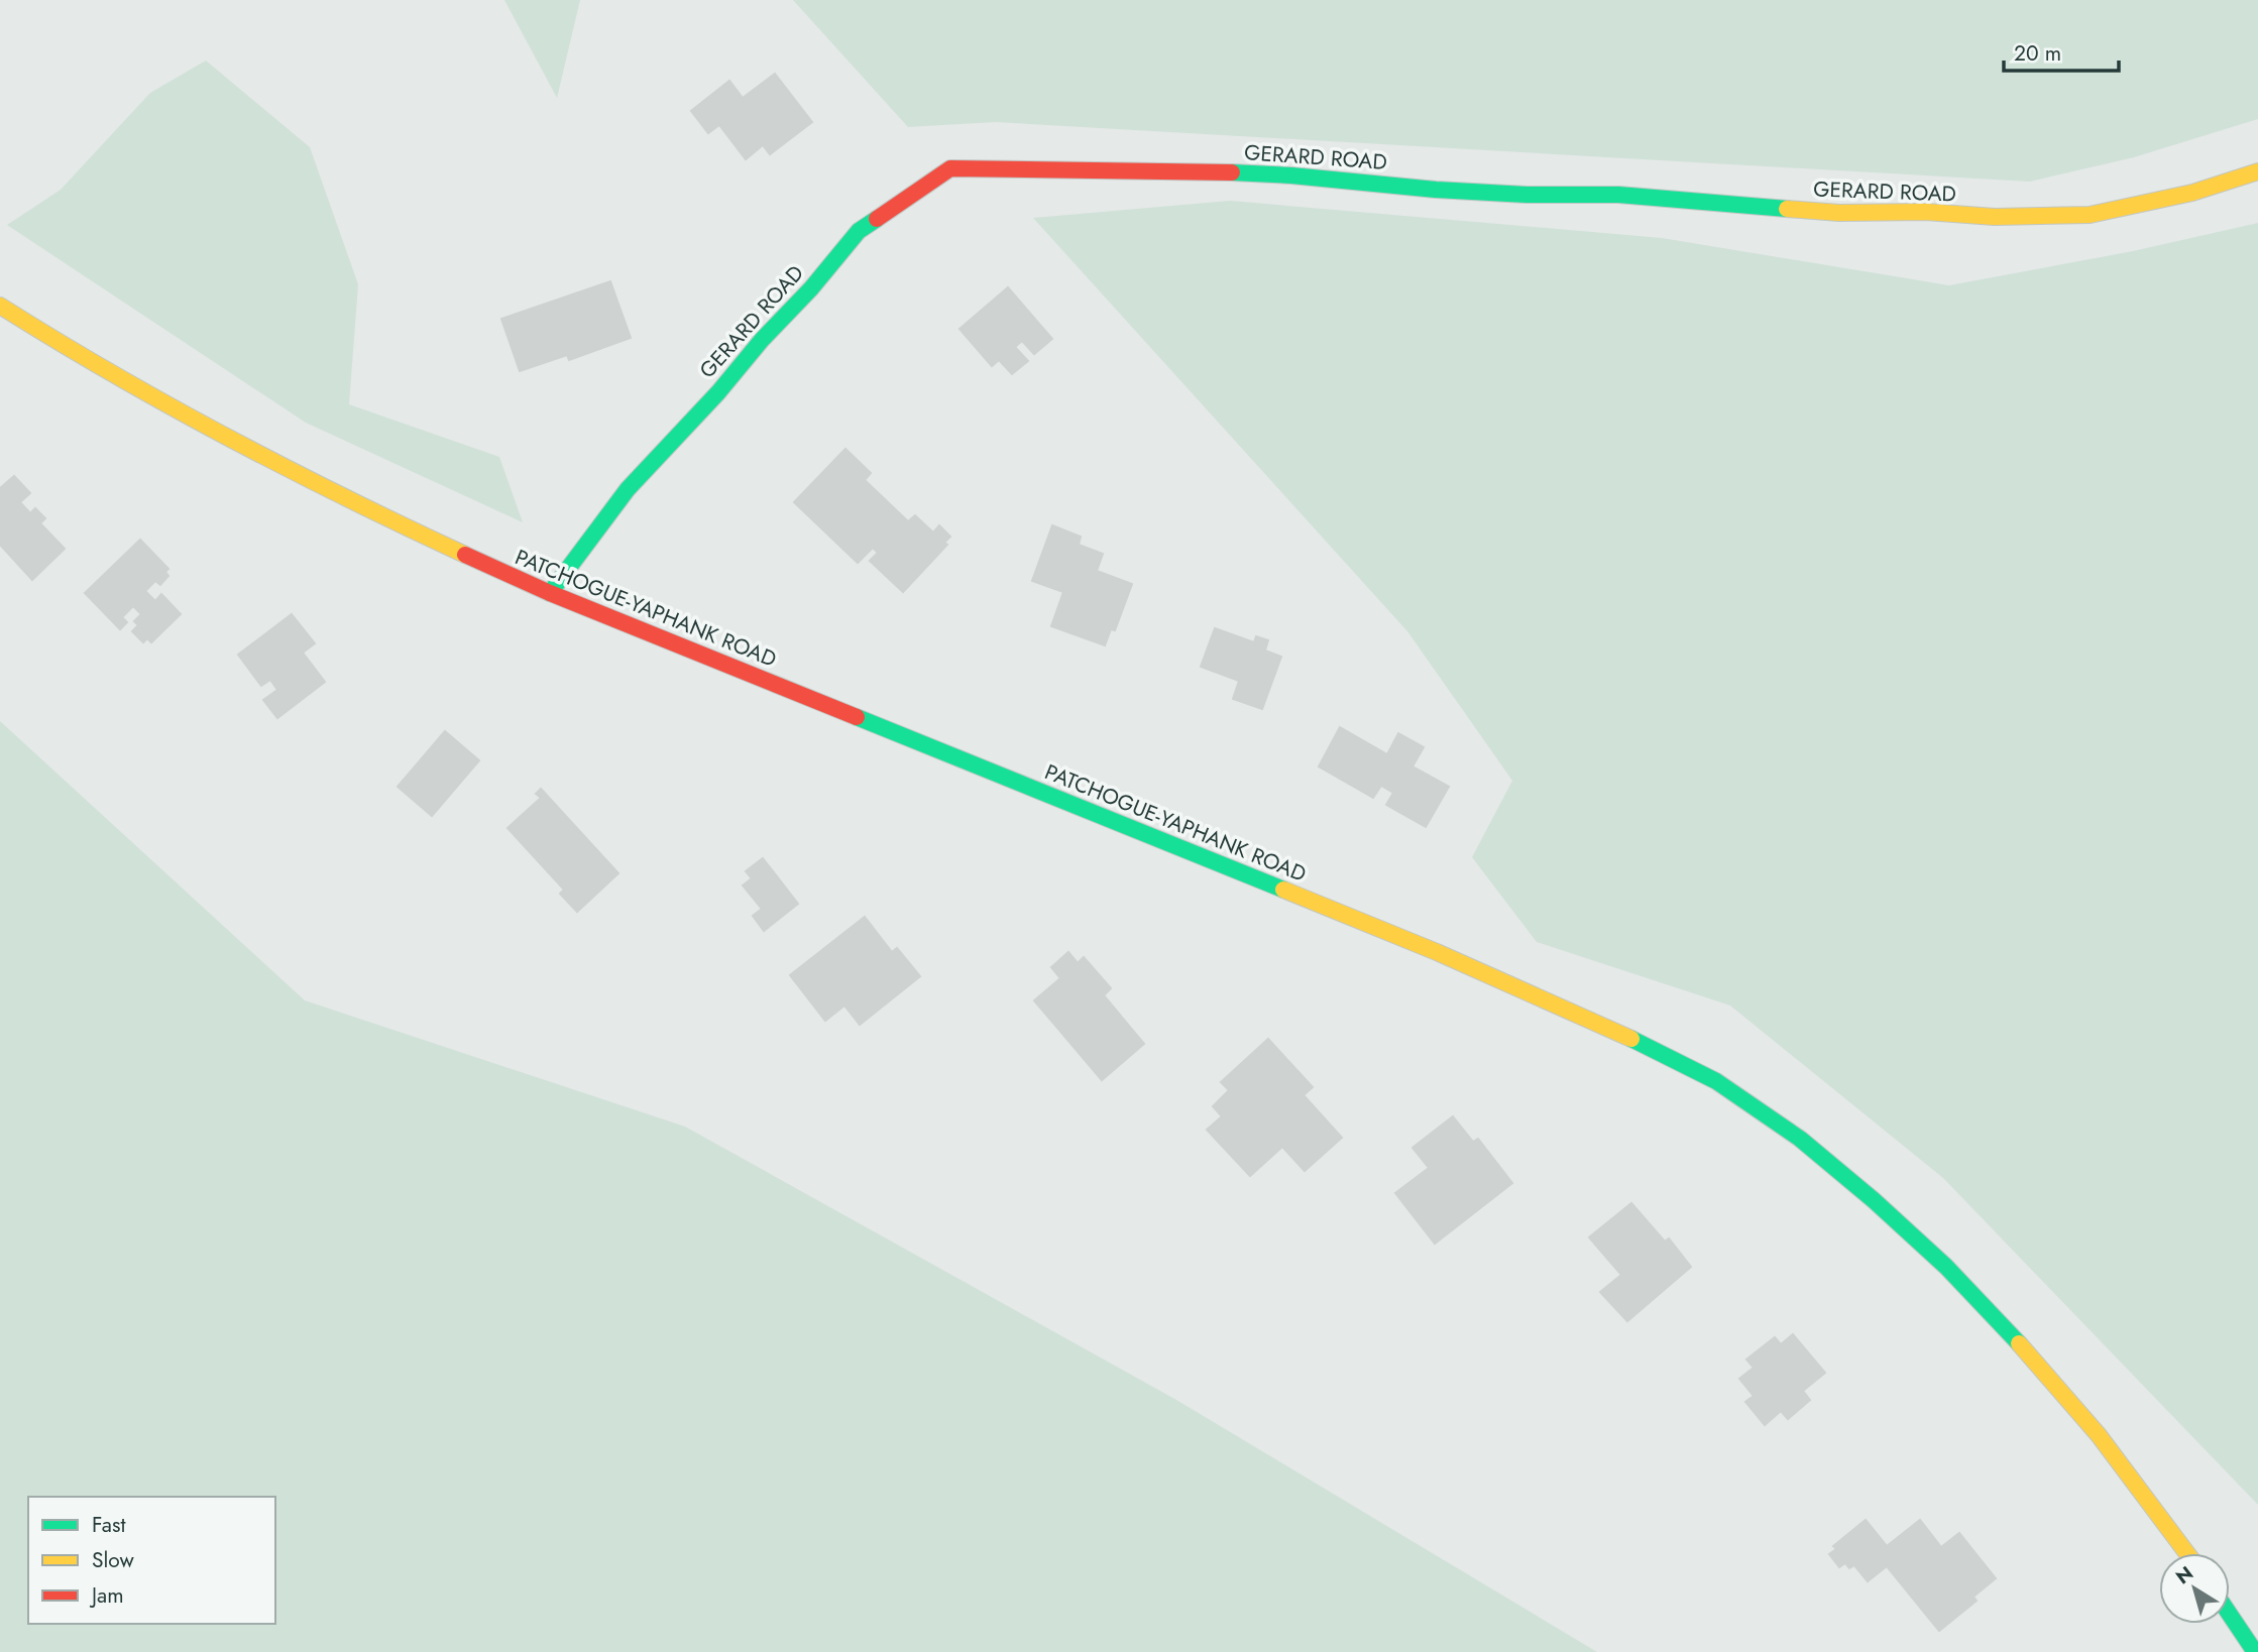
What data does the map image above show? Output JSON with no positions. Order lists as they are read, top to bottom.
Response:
{
  "streets": {
    "main road": ["GERARD ROAD", "PATCHOGUE-YAPHANK ROAD"]
  },
  "crossings": [
    ["GERARD ROAD", "PATCHOGUE-YAPHANK ROAD"]
  ],
  "legend": ["Fast", "Slow", "Jam"],
  "scale_bar": "20 m",
  "north": "top left"
}
